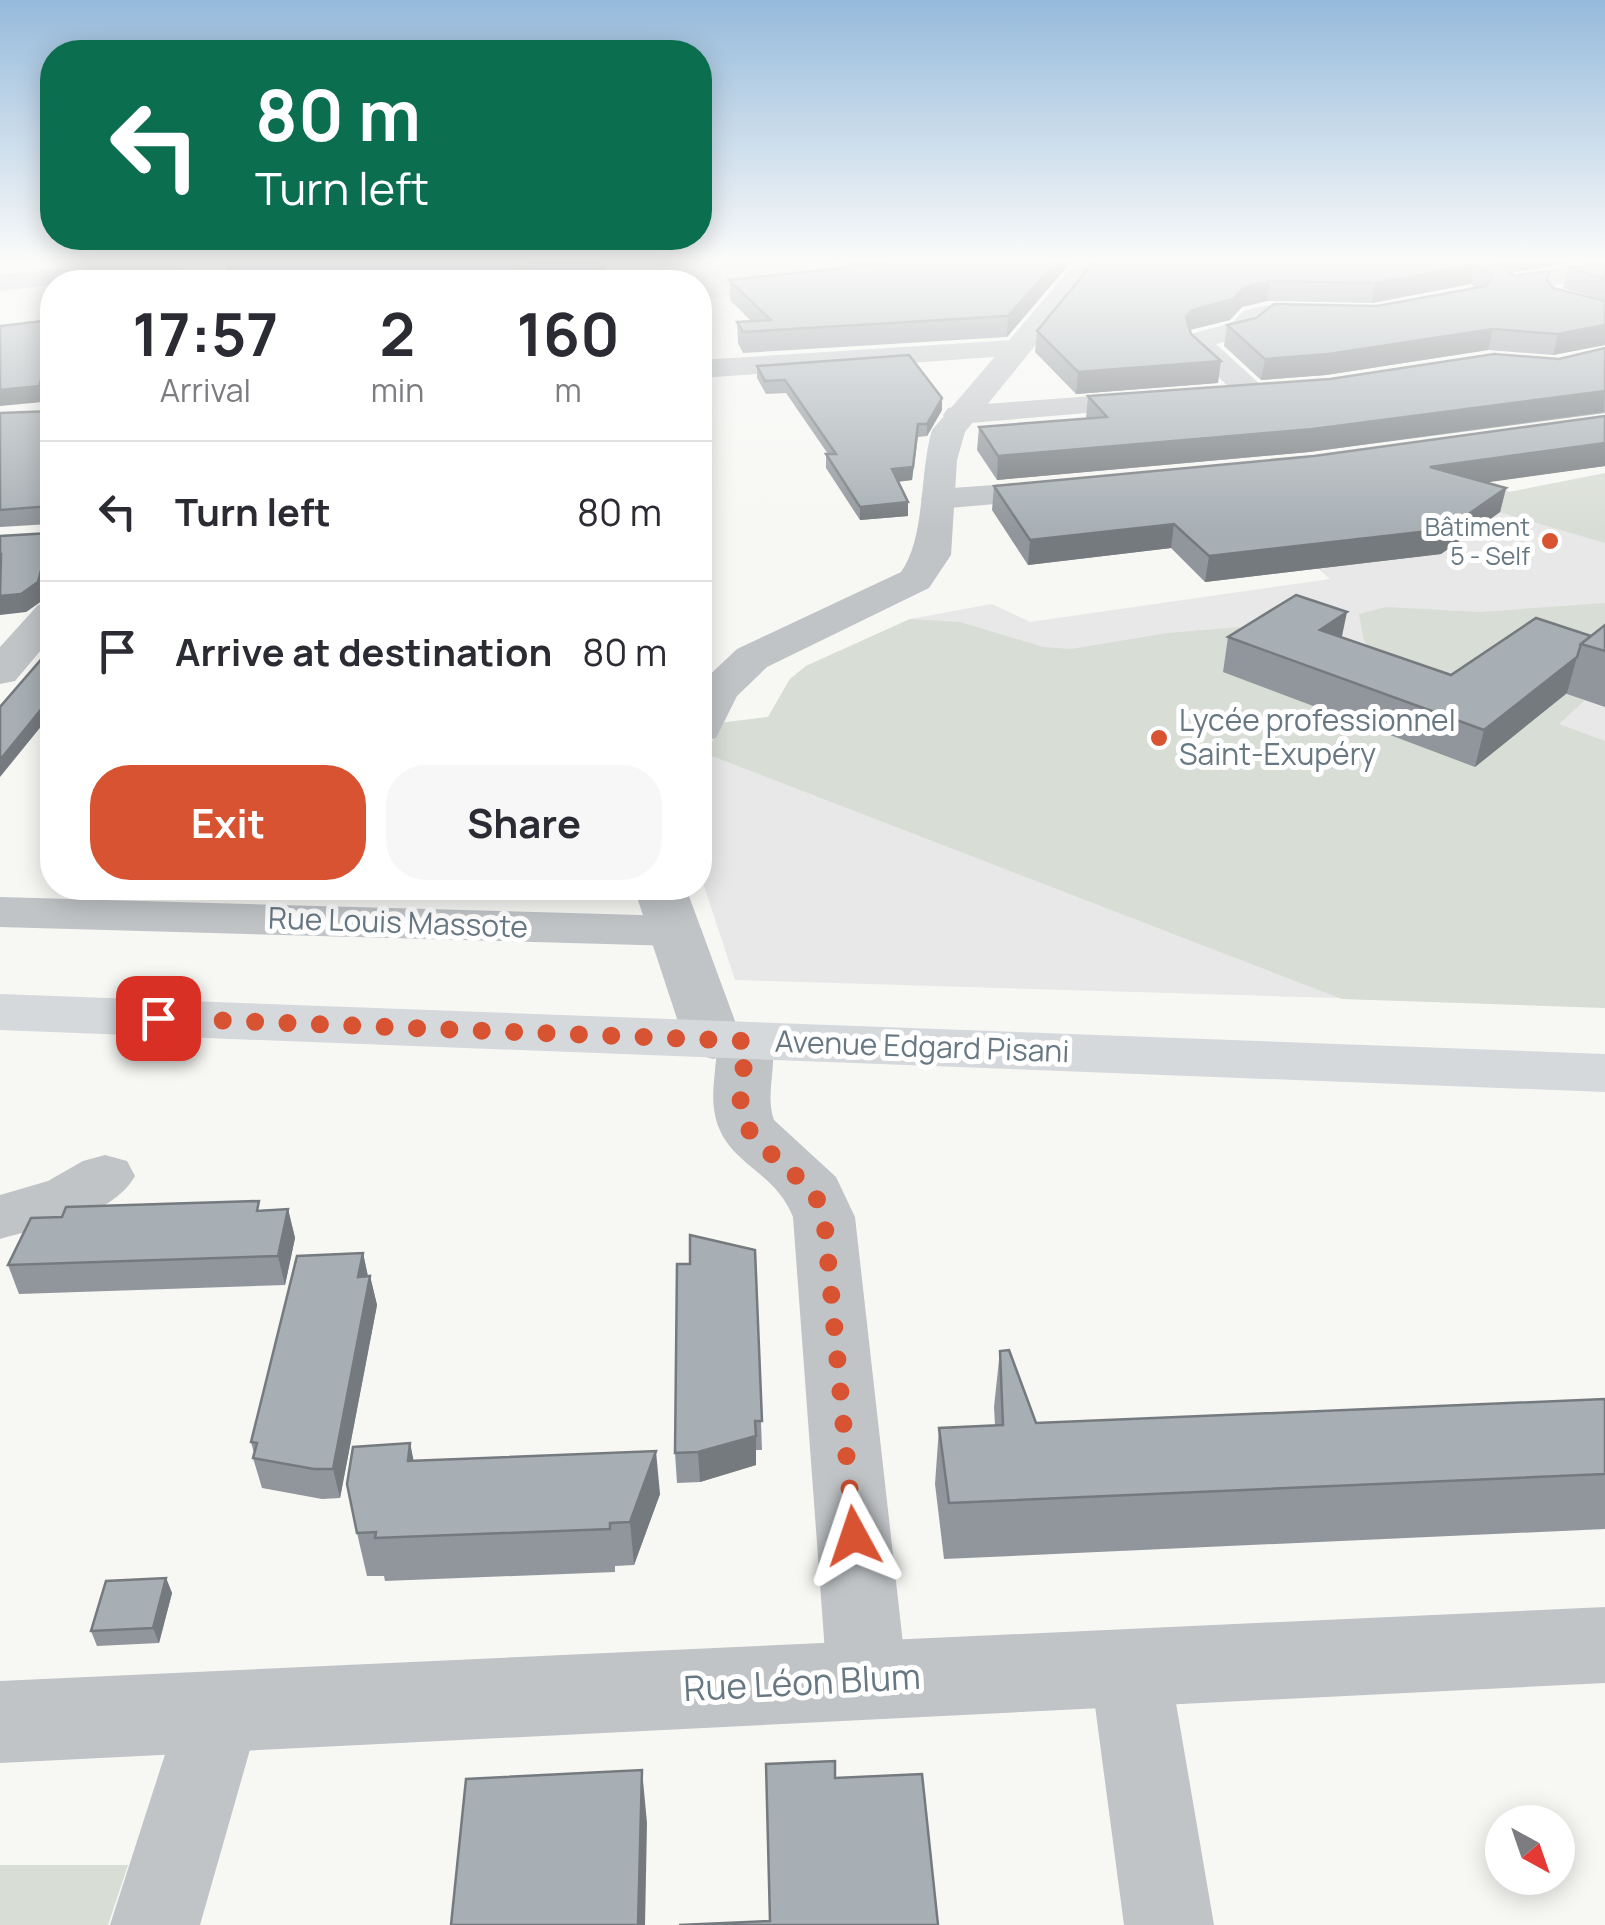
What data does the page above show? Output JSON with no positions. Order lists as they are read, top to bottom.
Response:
{
  "streets": {
    "main road": ["Avenue Edgard Pisani"],
    "street": ["Rue Louis Massote", "Rue Léon Blum"]
  },
  "places": ["Bâtiment 5 - Self", "Lycée professionnel Saint-Exupéry"],
  "north": "bottom right",
  "page": {
    "turn": ["80 m", "Turn left"],
    "eta": [
      "17:57",
      "Arrival",
      "2",
      "min",
      "160",
      "m"
    ],
    "list": [
      {
        "name": "Turn left",
        "value": "80 m"
      },
      {
        "name": "Arrive at destination",
        "value": "80 m"
      }
    ],
    "buttons": ["Exit", "Share"]
  }
}
